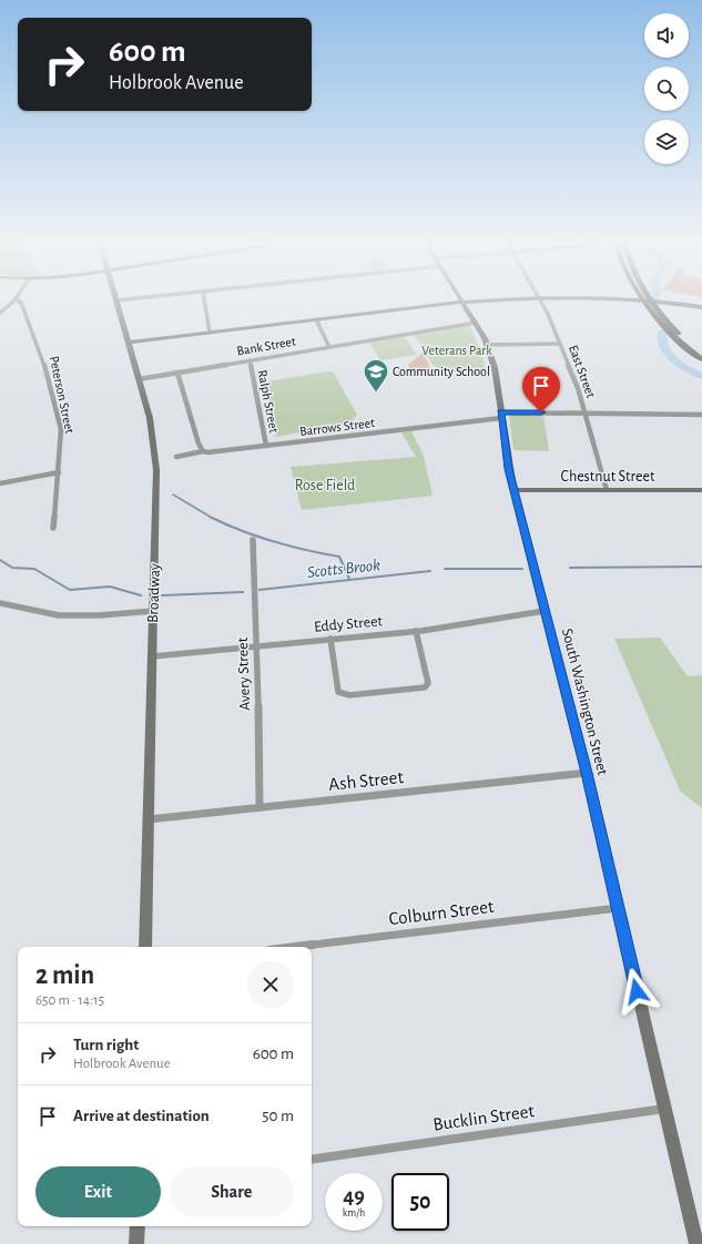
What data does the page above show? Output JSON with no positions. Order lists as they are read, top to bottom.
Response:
{
  "streets": {
    "street": [
      "Bank Street",
      "East Street",
      "Peterson Street",
      "Ralph Street",
      "Barrows Street",
      "Chestnut Street",
      "Broadway",
      "Eddy Street",
      "Avery Street",
      "South Washington Street",
      "Ash Street",
      "Colburn Street",
      "Bucklin Street"
    ]
  },
  "crossings": [
    ["Bank Street", "Ralph Street"],
    ["Bank Street", "Broadway"],
    ["Bank Street", "South Washington Street"],
    ["East Street", "Barrows Street"],
    ["East Street", "Chestnut Street"],
    ["Ralph Street", "Barrows Street"],
    ["Barrows Street", "South Washington Street"],
    ["Chestnut Street", "South Washington Street"],
    ["Broadway", "Eddy Street"],
    ["Broadway", "Ash Street"],
    ["Eddy Street", "Avery Street"],
    ["Eddy Street", "South Washington Street"],
    ["Avery Street", "Ash Street"],
    ["South Washington Street", "Ash Street"],
    ["South Washington Street", "Colburn Street"],
    ["South Washington Street", "Bucklin Street"]
  ],
  "water": ["Scotts Brook"],
  "parks": ["Veterans Park", "Rose Field"],
  "places": {
    "school or university": ["Community School"]
  },
  "page": {
    "turn": ["600 m", "Holbrook Avenue"],
    "heading": ["2 min", "650 m · 14:15"],
    "list": [
      {
        "name": "Turn right",
        "note": "Holbrook Avenue",
        "value": "600 m"
      },
      {
        "name": "Arrive at destination",
        "value": "50 m"
      }
    ],
    "buttons": ["Exit", "Share"],
    "speed": "49 km/h",
    "limit": "50"
  }
}
